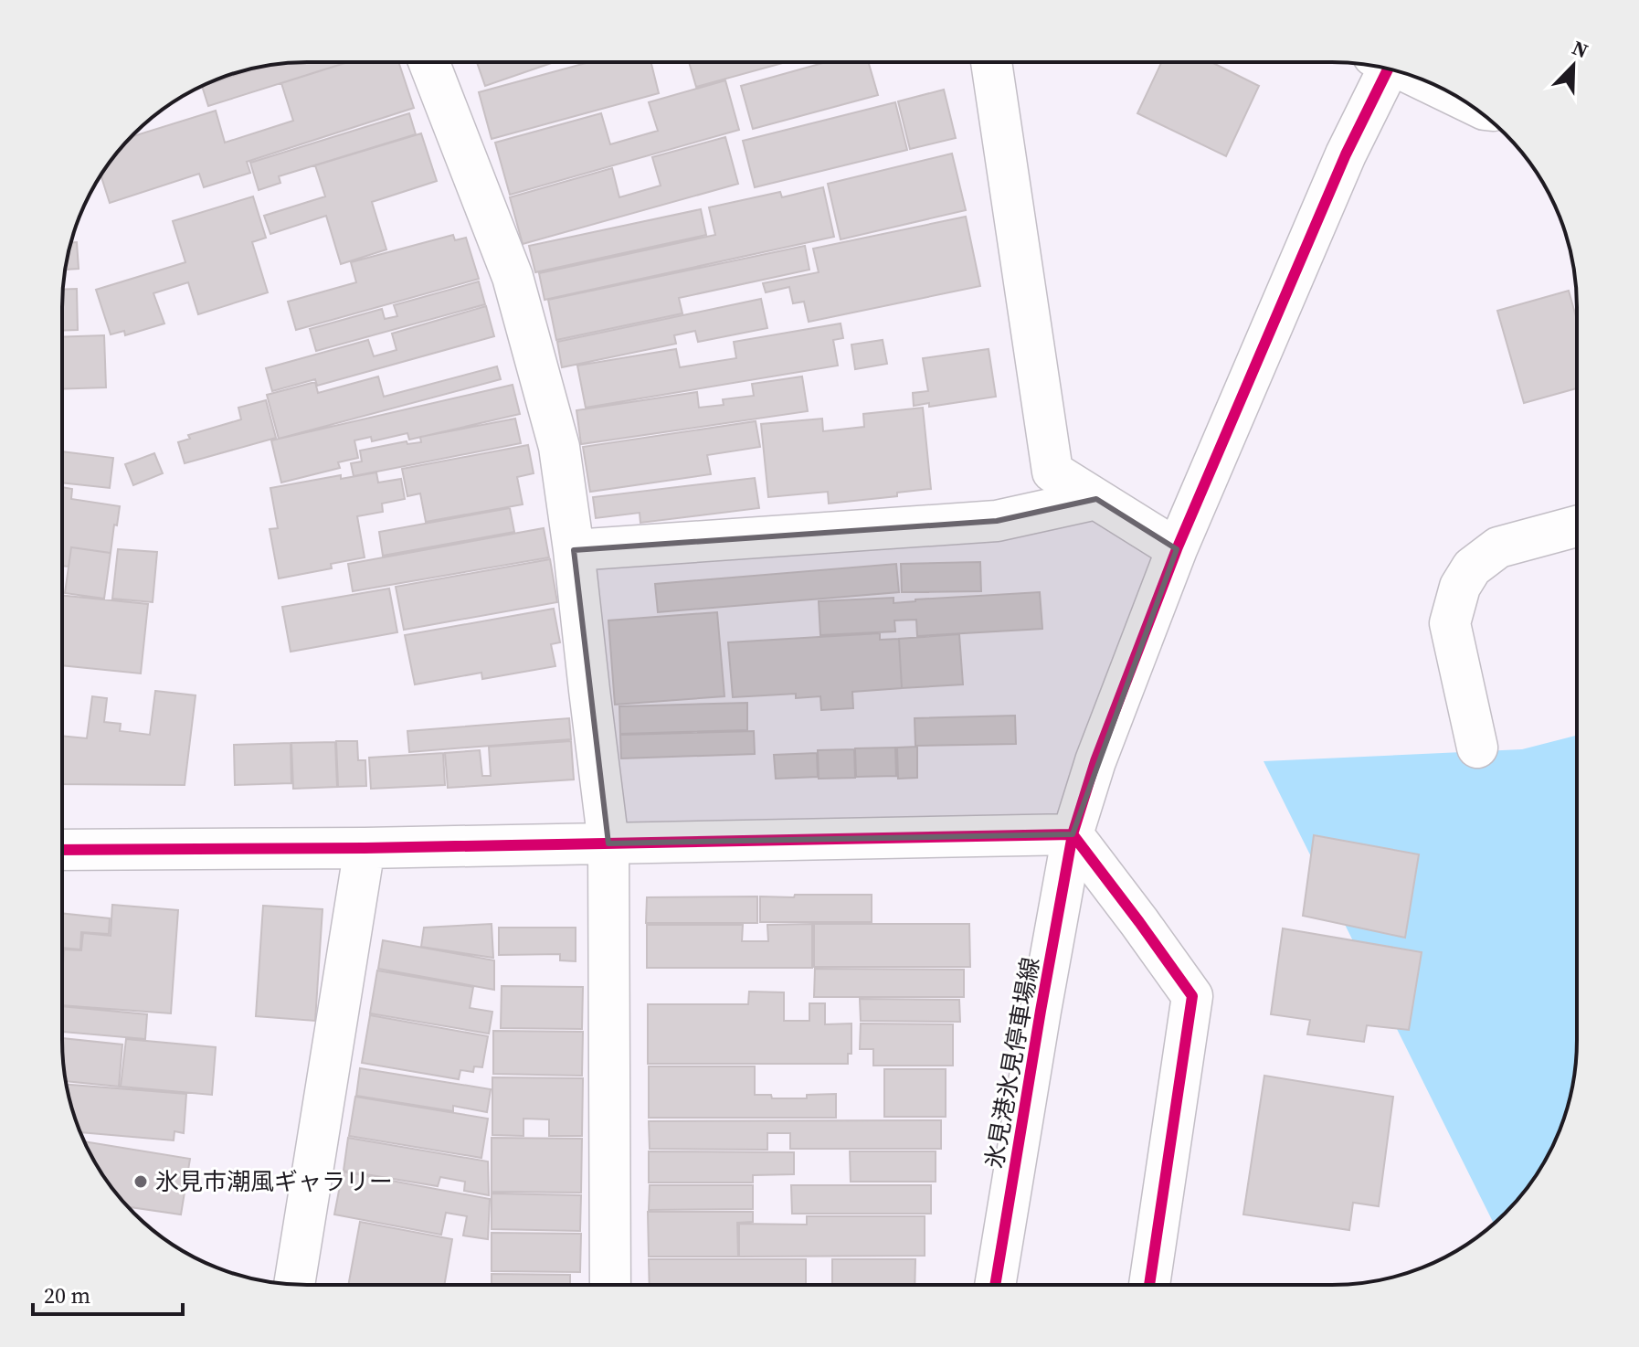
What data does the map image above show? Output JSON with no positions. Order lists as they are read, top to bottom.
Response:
{
  "streets": {
    "street": ["氷見港氷見停車場線"]
  },
  "places": ["氷見市潮風ギャラリー"],
  "scale_bar": "20 m",
  "north": "top right"
}
